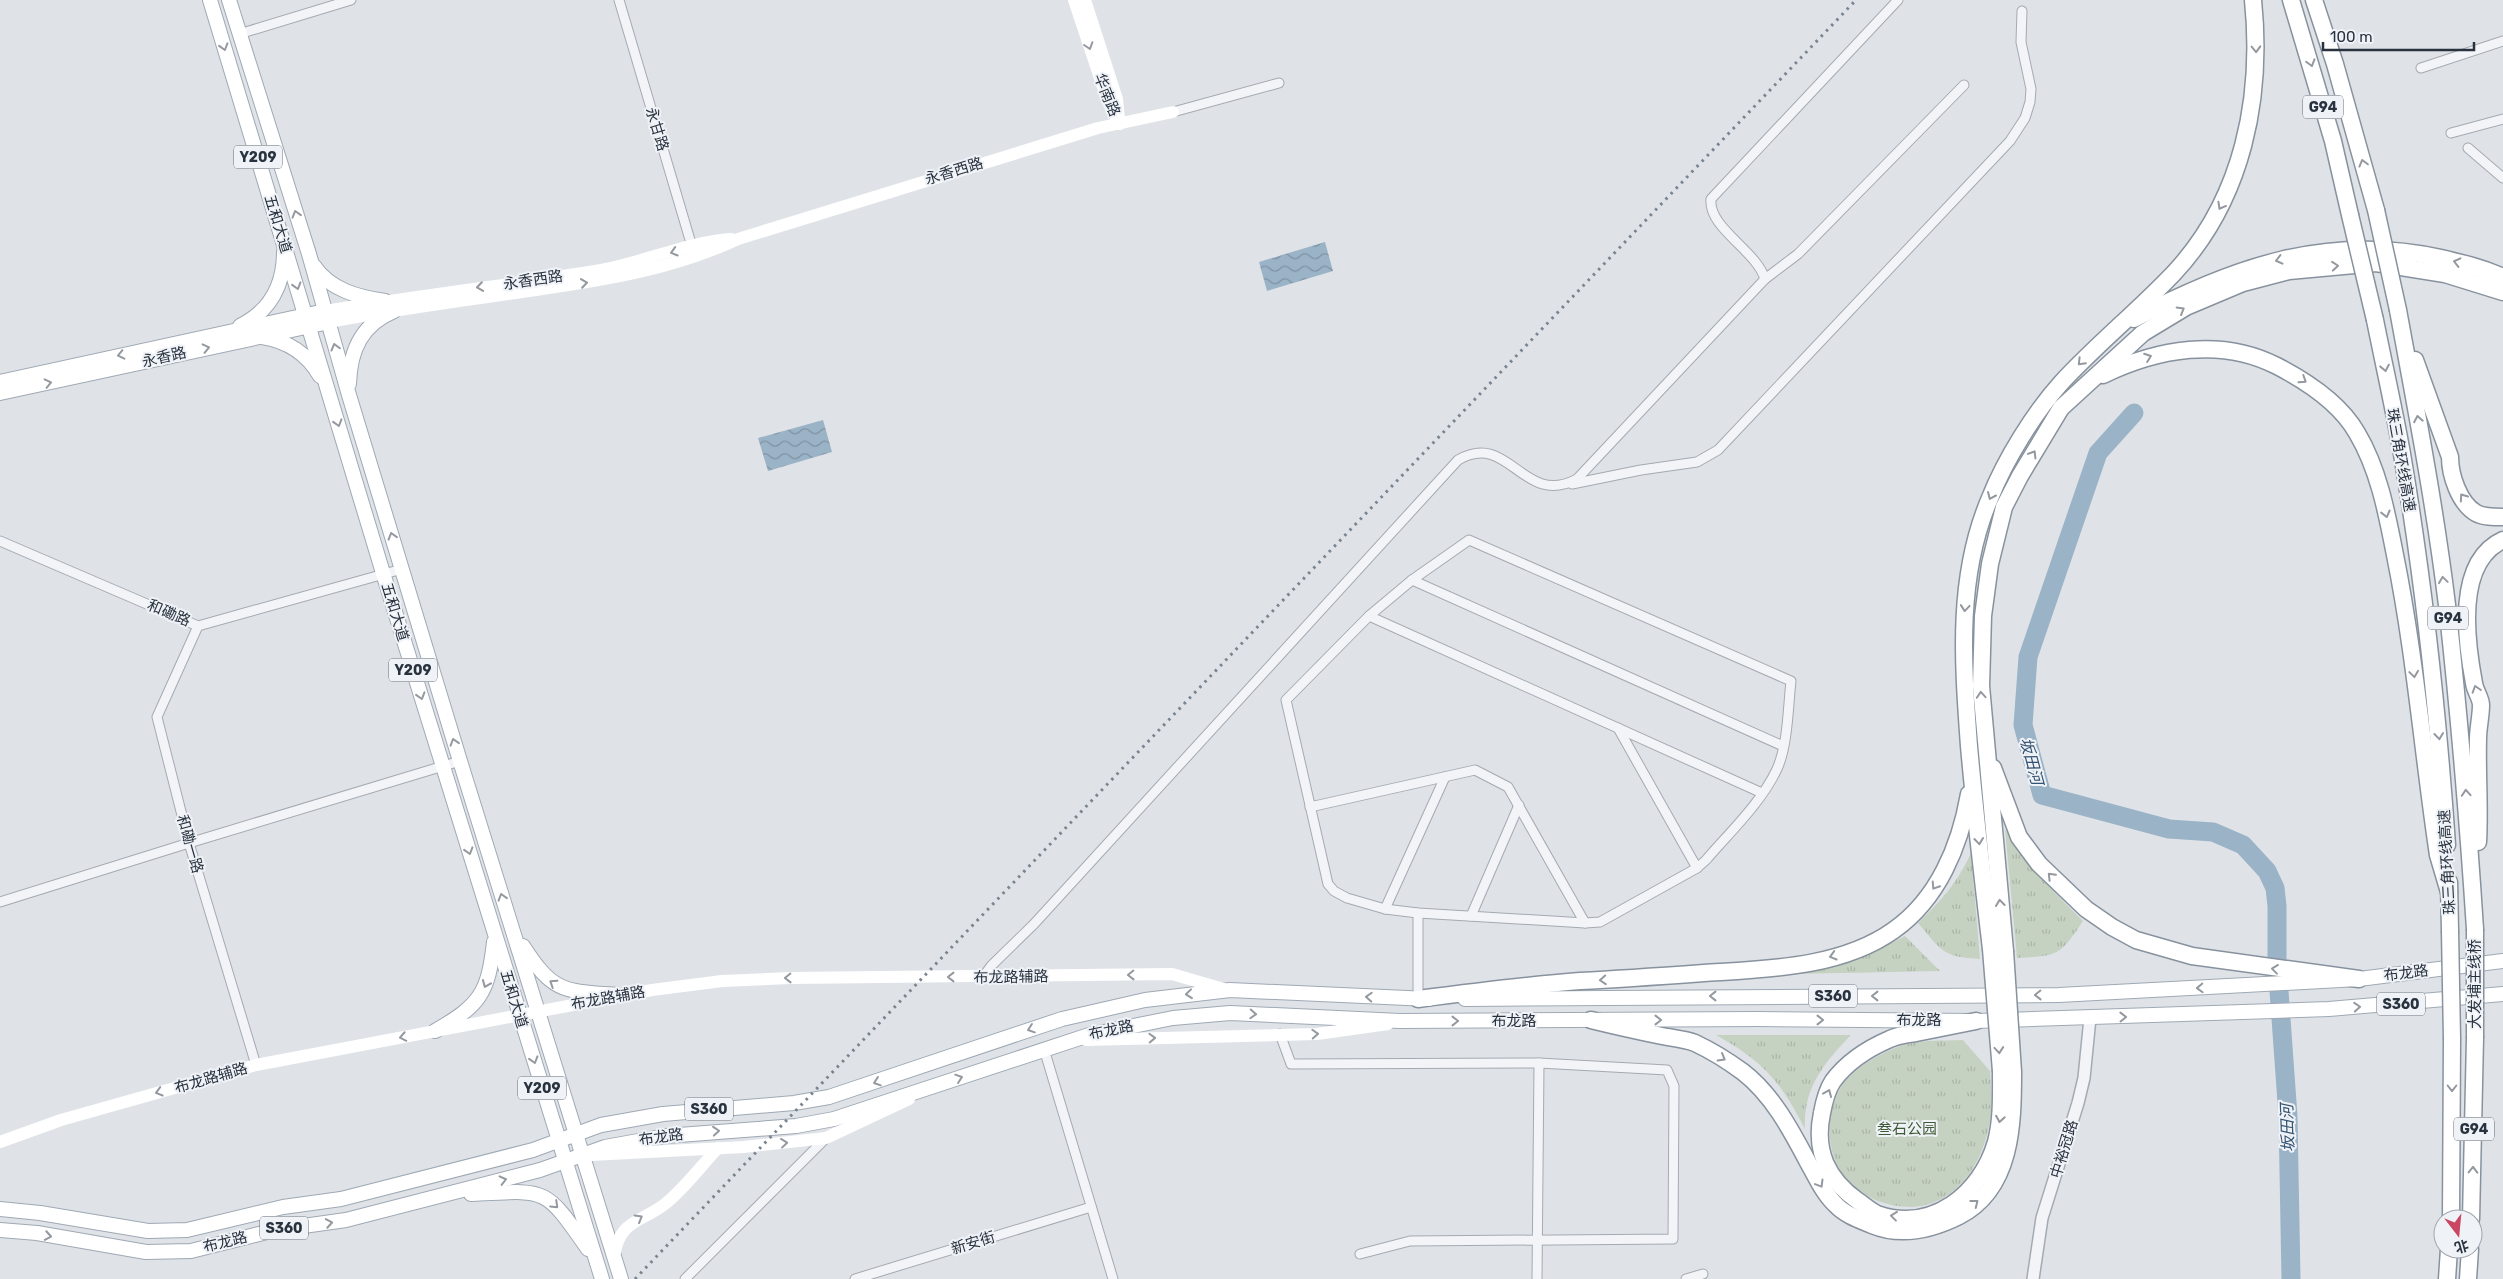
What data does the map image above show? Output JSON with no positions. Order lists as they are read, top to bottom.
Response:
{
  "streets": {
    "highway": ["G94", "珠三角环线高速", "大发埔主线桥"],
    "main road": [
      "华南路",
      "Y209",
      "永香西路",
      "五和大道",
      "永香路",
      "布龙路",
      "布龙路辅路",
      "S360"
    ],
    "street": [
      "永甘路",
      "和磡路",
      "和磡一路",
      "中裕冠路",
      "新安街"
    ]
  },
  "crossings": [
    ["华南路", "永香西路"],
    ["永甘路", "永香西路"],
    ["永香西路", "五和大道"],
    ["永香西路", "永香路"],
    ["五和大道", "永香路"],
    ["五和大道", "和磡路"],
    ["五和大道", "布龙路"],
    ["五和大道", "布龙路辅路"],
    ["珠三角环线高速", "大发埔主线桥"],
    ["和磡路", "和磡一路"],
    ["和磡一路", "布龙路辅路"],
    ["布龙路", "布龙路辅路"],
    ["布龙路", "中裕冠路"]
  ],
  "one_way": ["布龙路辅路"],
  "water": ["坂田河"],
  "parks": ["叁石公园"],
  "scale_bar": "100 m",
  "north": "bottom"
}
